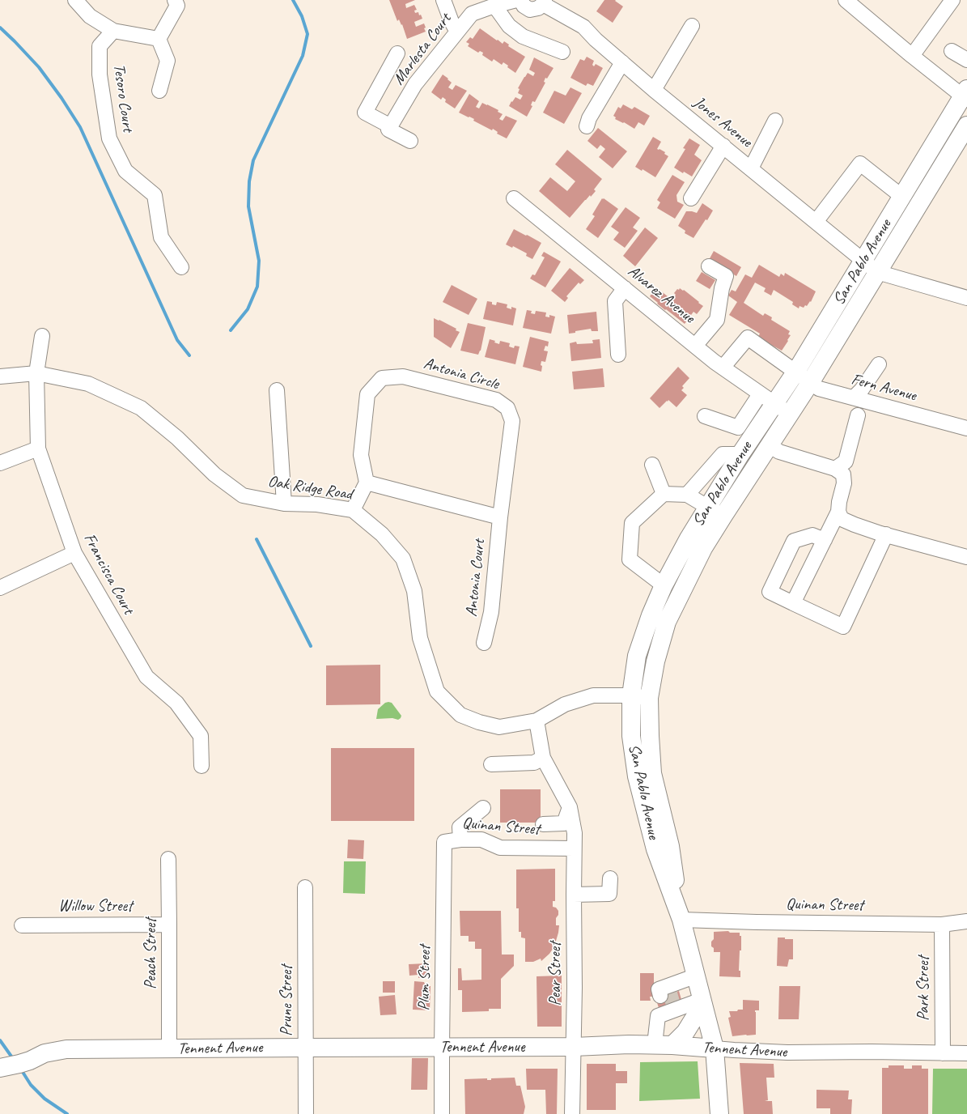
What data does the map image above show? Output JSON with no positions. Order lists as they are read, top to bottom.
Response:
{
  "streets": {
    "main road": ["San Pablo Avenue", "Tennent Avenue"],
    "street": [
      "Marlesta Court",
      "Tesoro Court",
      "Jones Avenue",
      "Alvarez Avenue",
      "Antonia Circle",
      "Fern Avenue",
      "Oak Ridge Road",
      "Francisca Court",
      "Antonia Court",
      "Quinan Street",
      "Willow Street",
      "Peach Street",
      "Pear Street",
      "Plum Street",
      "Park Street",
      "Prune Street"
    ]
  },
  "crossings": [
    ["Jones Avenue", "San Pablo Avenue"],
    ["San Pablo Avenue", "Alvarez Avenue"],
    ["San Pablo Avenue", "Fern Avenue"],
    ["San Pablo Avenue", "Oak Ridge Road"],
    ["San Pablo Avenue", "Quinan Street"],
    ["San Pablo Avenue", "Tennent Avenue"],
    ["Alvarez Avenue", "Fern Avenue"],
    ["Antonia Circle", "Antonia Court"],
    ["Oak Ridge Road", "Francisca Court"],
    ["Oak Ridge Road", "Pear Street"],
    ["Quinan Street", "Pear Street"],
    ["Quinan Street", "Plum Street"],
    ["Quinan Street", "Park Street"],
    ["Willow Street", "Peach Street"],
    ["Peach Street", "Tennent Avenue"],
    ["Pear Street", "Tennent Avenue"],
    ["Plum Street", "Tennent Avenue"],
    ["Park Street", "Tennent Avenue"],
    ["Prune Street", "Tennent Avenue"]
  ]
}
